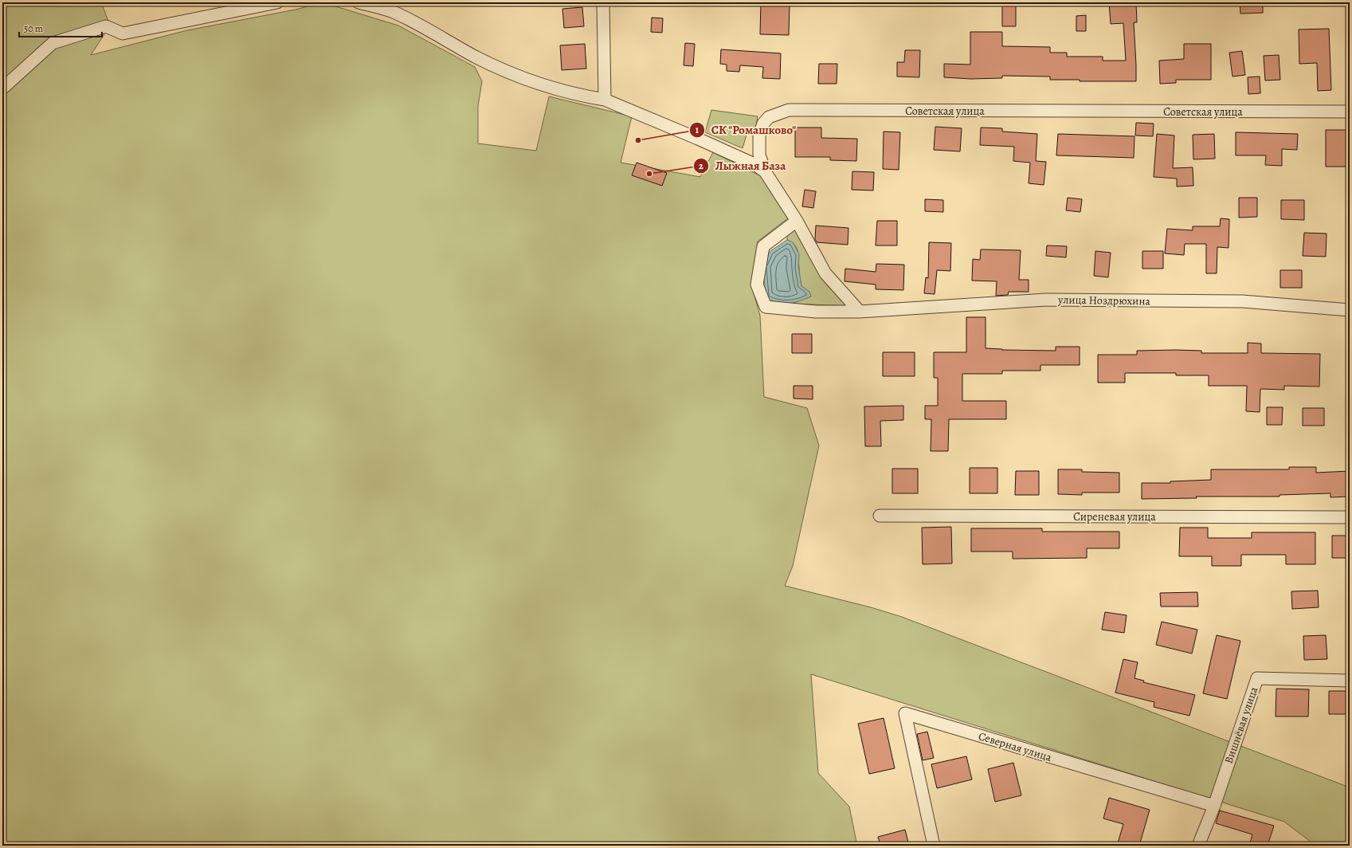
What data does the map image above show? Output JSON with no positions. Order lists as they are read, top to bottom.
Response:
{
  "streets": {
    "street": [
      "Советская улица",
      "улица Ноздрюхина",
      "Сиреневая улица",
      "Вишнёвая улица",
      "Северная улица"
    ]
  },
  "crossings": [
    ["Советская улица", "улица Ноздрюхина"],
    ["Вишнёвая улица", "Северная улица"]
  ],
  "places": ["СК \"Ромашково\"", "Лыжная База"],
  "scale_bar": "50 m"
}
